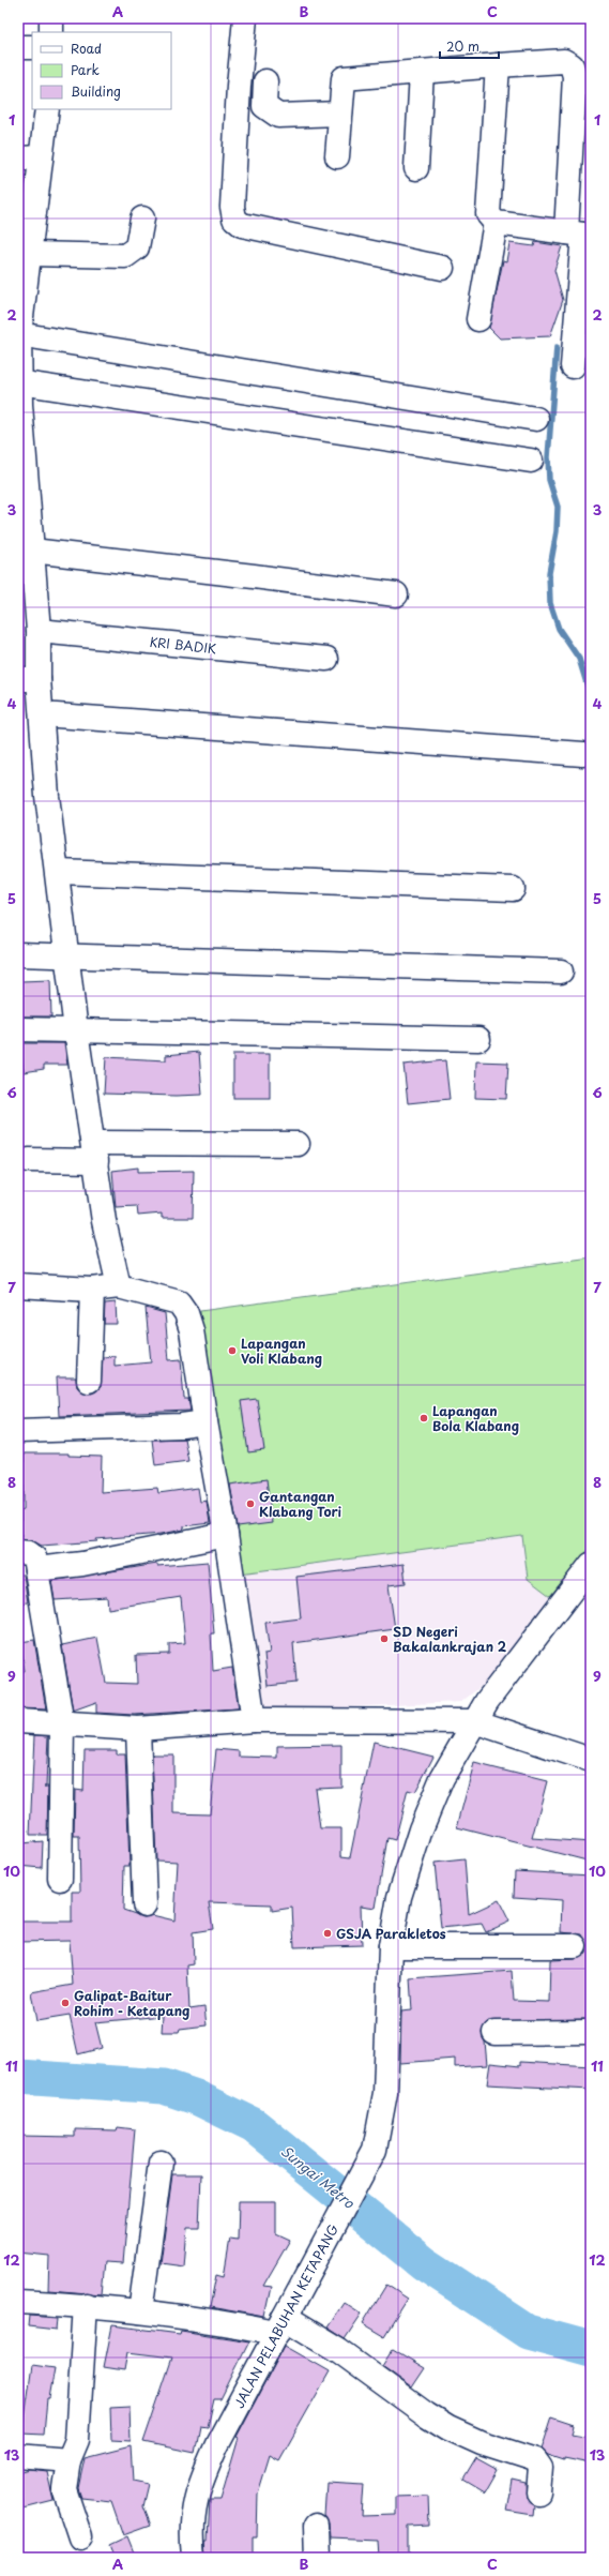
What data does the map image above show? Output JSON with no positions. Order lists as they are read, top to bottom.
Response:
{
  "streets": {
    "street": ["KRI BADIK", "JALAN PELABUHAN KETAPANG"]
  },
  "water": ["Sungai Metro"],
  "places": [
    "Lapangan Voli Klabang",
    "Lapangan Bola Klabang",
    "Gantangan Klabang Tori",
    "SD Negeri Bakalankrajan 2",
    "GSJA Parakletos",
    "Galipat-Baitur Rohim - Ketapang"
  ],
  "legend": ["Road", "Park", "Building"],
  "scale_bar": "20 m",
  "grid": {
    "columns": ["A", "B", "C"],
    "rows": [
      "1",
      "2",
      "3",
      "4",
      "5",
      "6",
      "7",
      "8",
      "9",
      "10",
      "11",
      "12",
      "13"
    ]
  }
}
